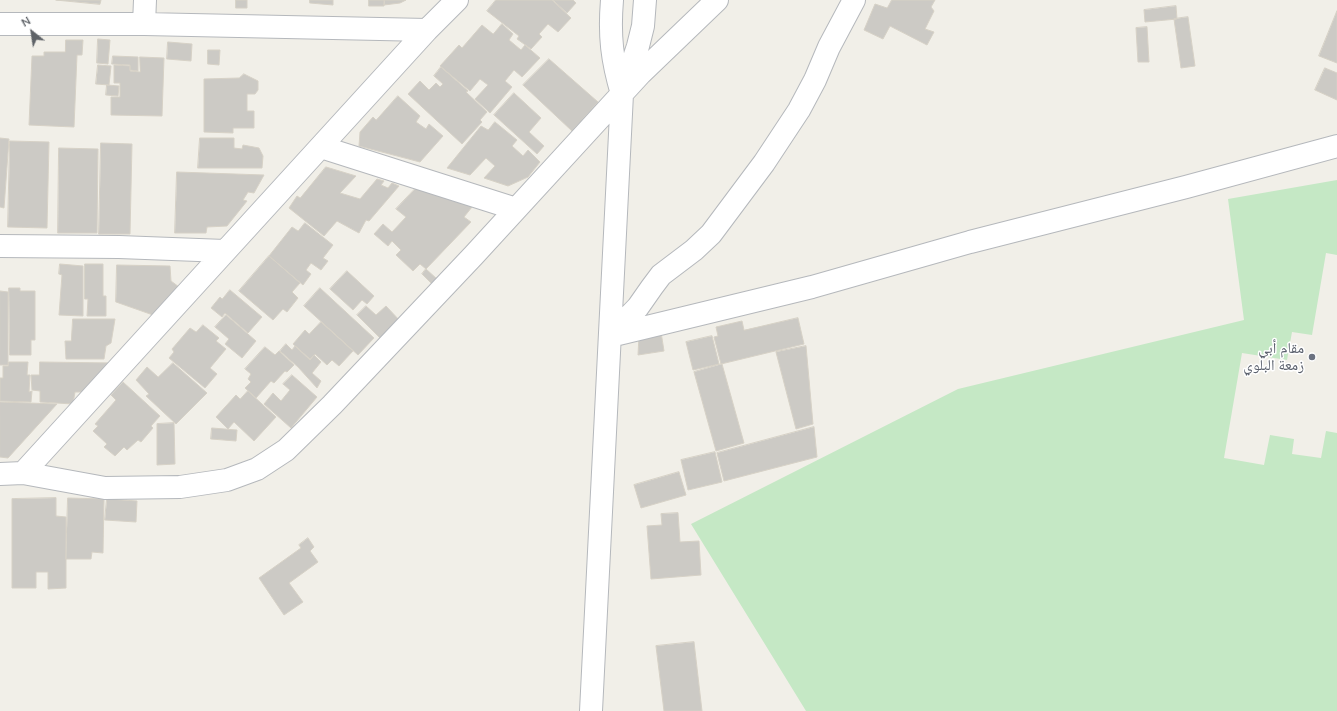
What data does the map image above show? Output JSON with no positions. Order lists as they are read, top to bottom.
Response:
{
  "places": ["مقام أبي زمعة البلوي"],
  "north": "top left"
}
